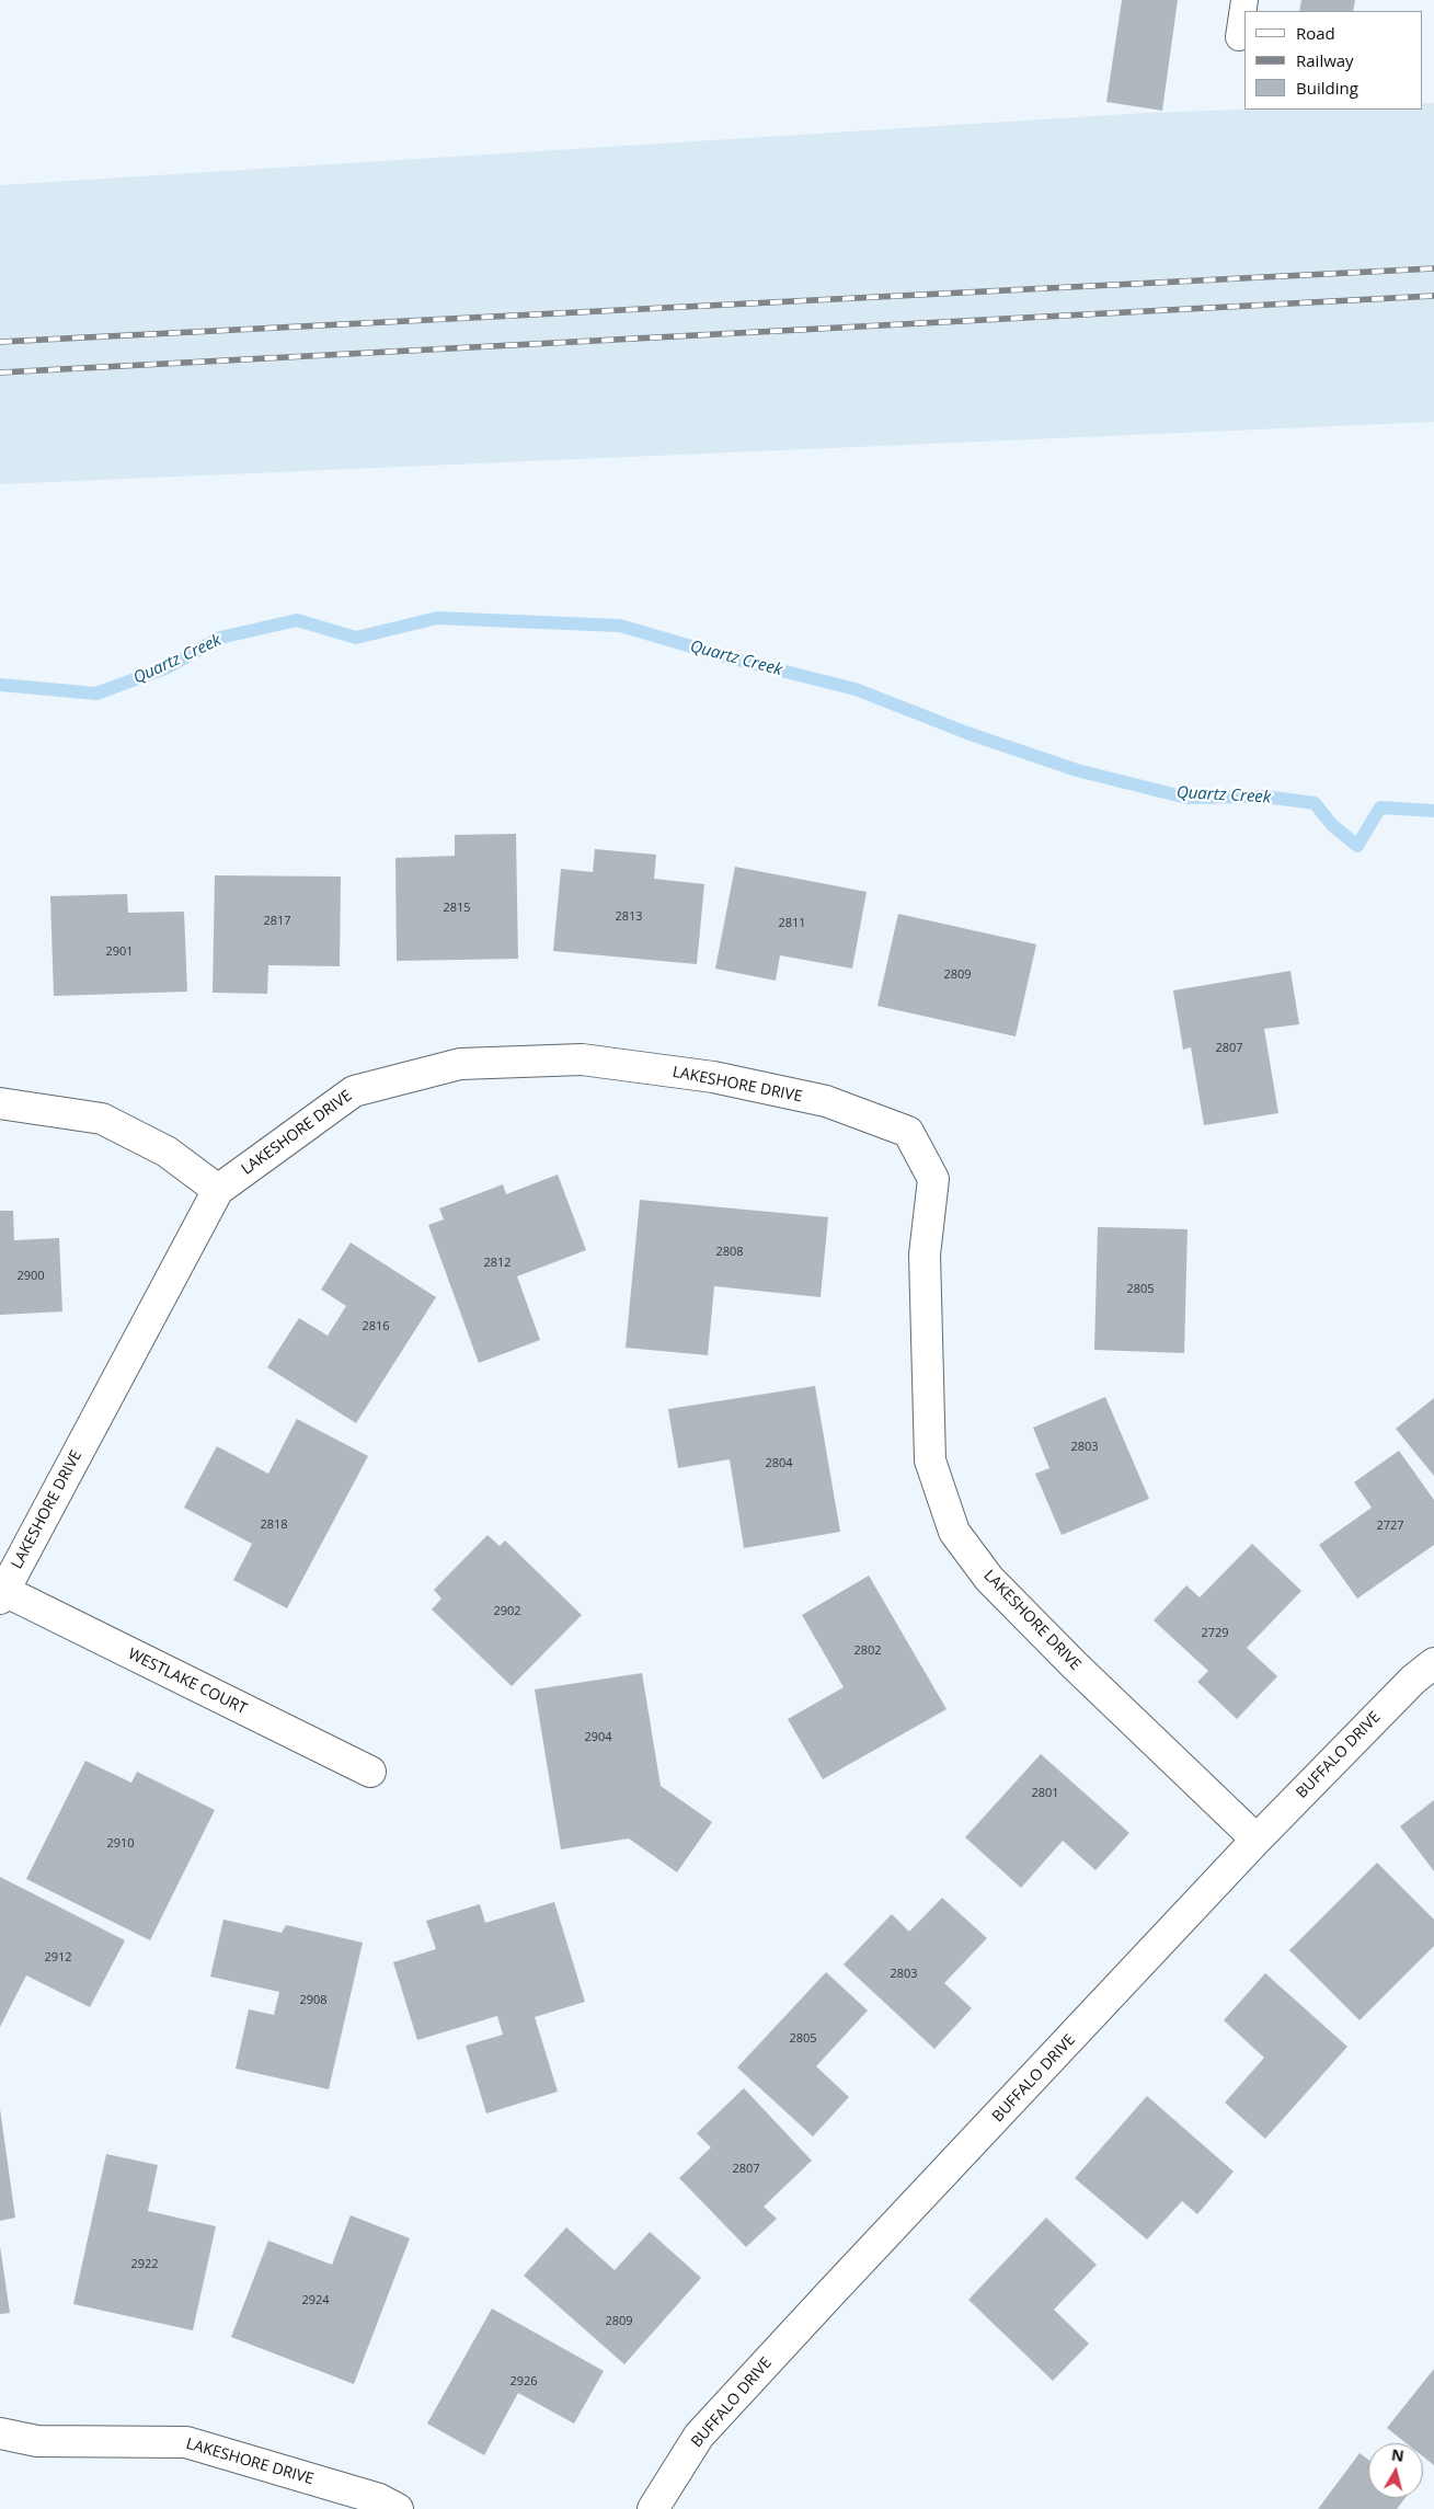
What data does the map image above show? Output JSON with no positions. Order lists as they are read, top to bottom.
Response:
{
  "streets": {
    "street": ["LAKESHORE DRIVE", "WESTLAKE COURT", "BUFFALO DRIVE"]
  },
  "crossings": [
    ["LAKESHORE DRIVE", "WESTLAKE COURT"],
    ["LAKESHORE DRIVE", "BUFFALO DRIVE"]
  ],
  "water": ["Quartz Creek"],
  "house_numbers": [
    "2815",
    "2813",
    "2817",
    "2811",
    "2901",
    "2809",
    "2807",
    "2808",
    "2812",
    "2900",
    "2805",
    "2816",
    "2803",
    "2804",
    "2818",
    "2727",
    "2902",
    "2729",
    "2802",
    "2904",
    "2801",
    "2910",
    "2912",
    "2803",
    "2908",
    "2805",
    "2807",
    "2922",
    "2924",
    "2809",
    "2926"
  ],
  "legend": ["Road", "Railway", "Building"],
  "north": "top"
}
